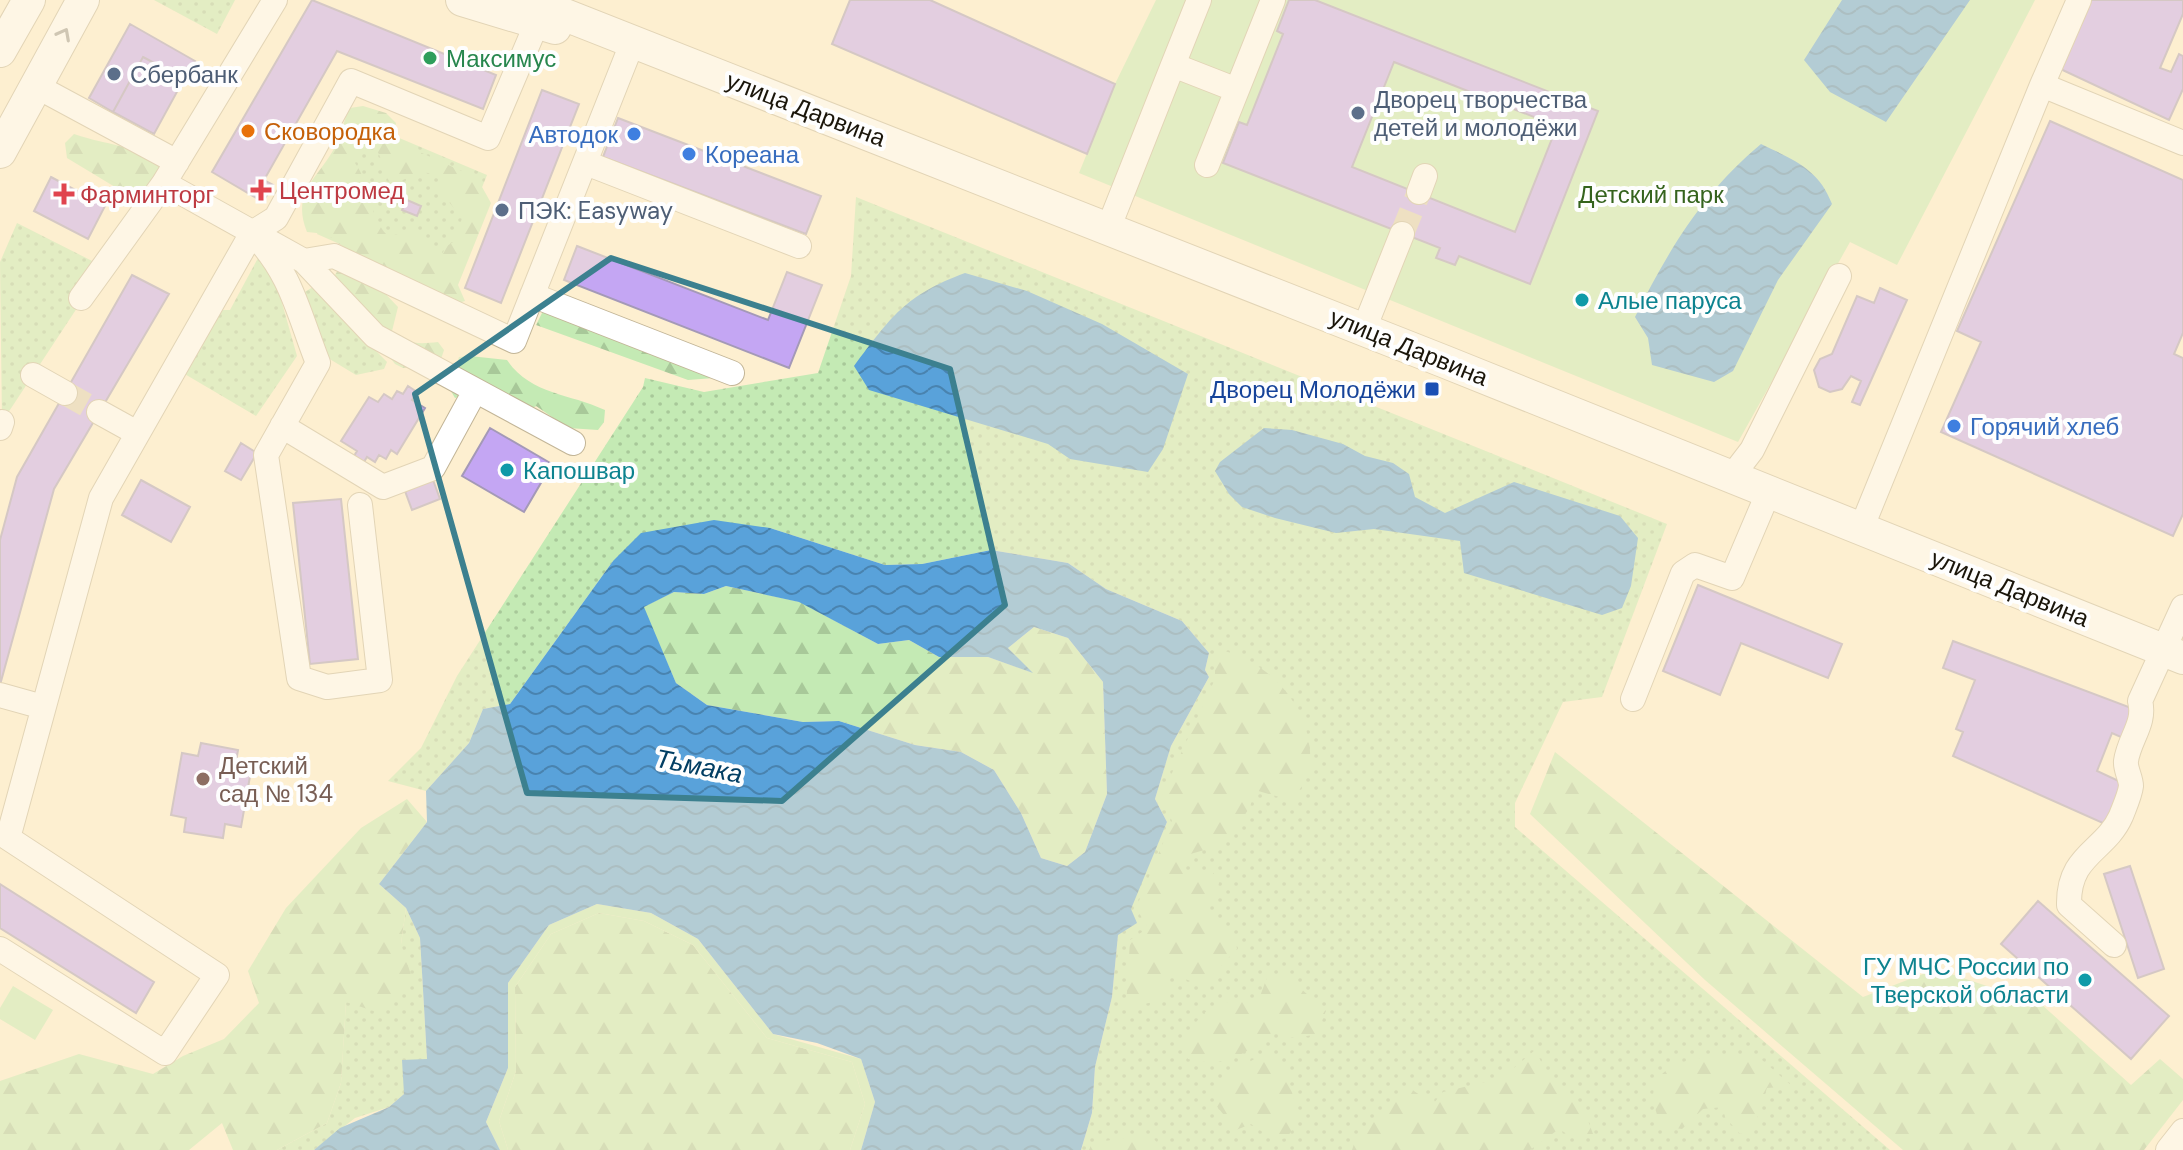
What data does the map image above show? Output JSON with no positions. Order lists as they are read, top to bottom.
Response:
{
  "streets": {
    "main road": ["улица Дарвина"]
  },
  "water": ["Тьмака"],
  "parks": ["Детский парк"],
  "places": {
    "other": [
      "Максимус",
      "Сбербанк",
      "Дворец творчества детей и молодёжи",
      "Сковородка",
      "Автодок",
      "Кореана",
      "ПЭК: Easyway",
      "Алые паруса",
      "Горячий хлеб",
      "Капошвар",
      "Детский сад № 134",
      "ГУ МЧС России по Тверской области"
    ],
    "health": ["Центромед", "Фарминторг"],
    "transit": ["Дворец Молодёжи"]
  }
}
